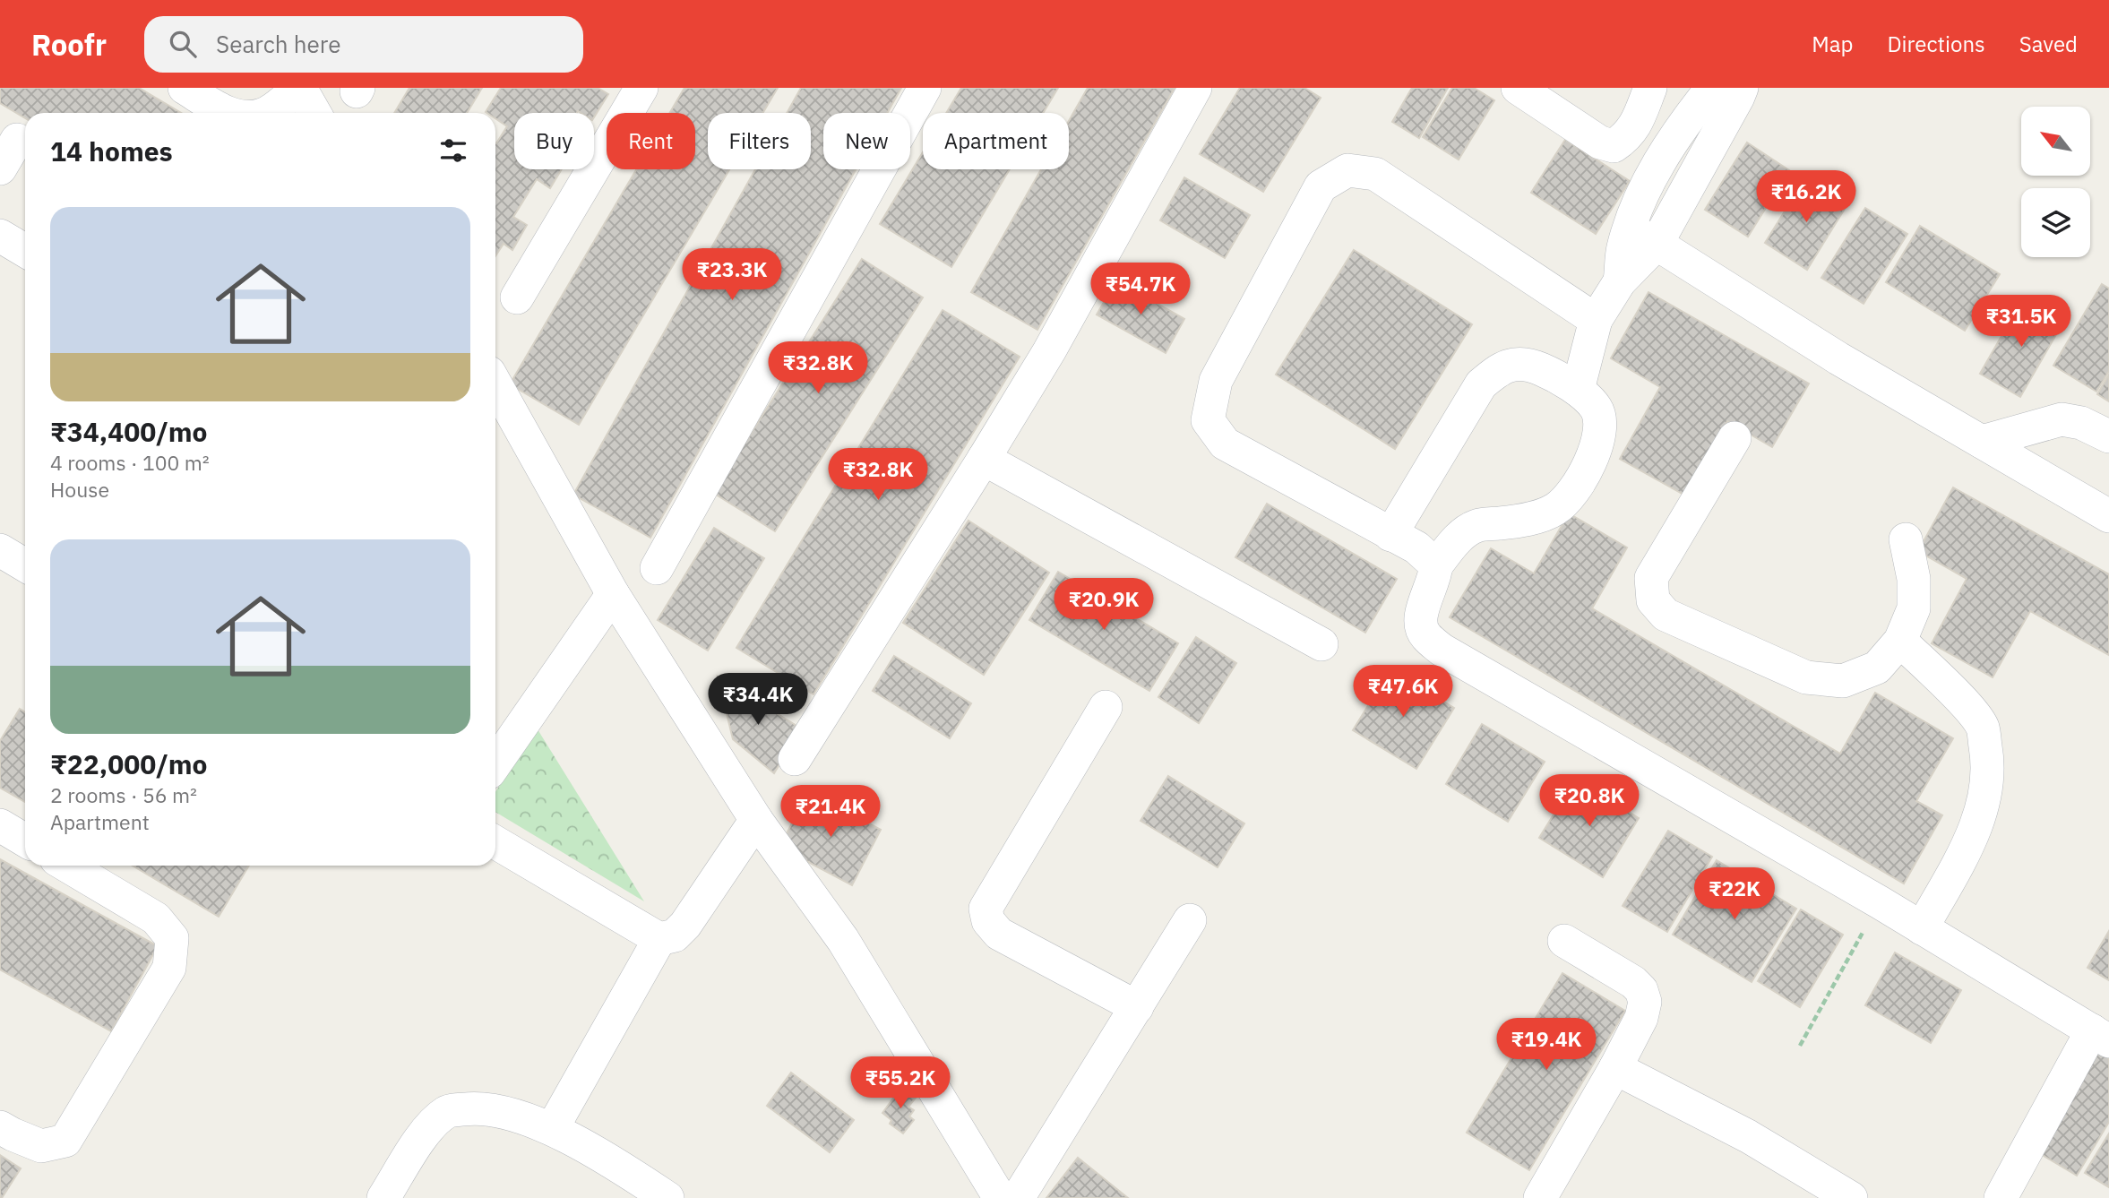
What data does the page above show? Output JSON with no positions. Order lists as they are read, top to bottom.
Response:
{
  "north": "top left",
  "page": {
    "header": "Roofr",
    "search": "Search here",
    "nav": ["Map", "Directions", "Saved"],
    "chip": [
      "Buy",
      "Rent",
      "Filters",
      "New",
      "Apartment"
    ],
    "heading": "14 homes",
    "price": [
      "₹16.2K",
      "₹23.3K",
      "₹54.7K",
      "₹31.5K",
      "₹32.8K",
      "₹32.8K",
      "₹20.9K",
      "₹47.6K",
      "₹34.4K",
      "₹20.8K",
      "₹21.4K",
      "₹22K",
      "₹19.4K",
      "₹55.2K"
    ],
    "list": [
      {
        "name": "₹34,400/mo",
        "note": "4 rooms · 100 m² · House"
      },
      {
        "name": "₹22,000/mo",
        "note": "2 rooms · 56 m² · Apartment"
      }
    ]
  }
}
